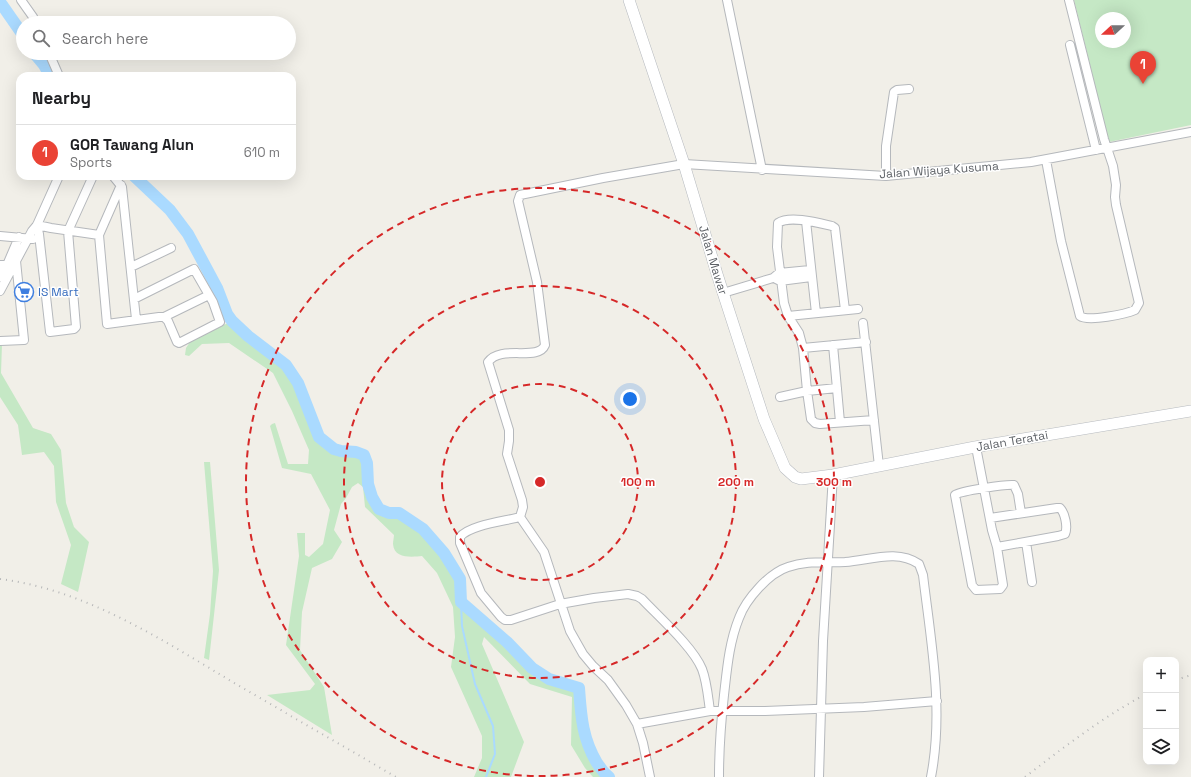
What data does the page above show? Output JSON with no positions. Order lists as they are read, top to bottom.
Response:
{
  "streets": {
    "street": ["Jalan Wijaya Kusuma", "Jalan Mawar", "Jalan Teratai"]
  },
  "crossings": [
    ["Jalan Wijaya Kusuma", "Jalan Mawar"],
    ["Jalan Mawar", "Jalan Teratai"]
  ],
  "places": {
    "supermarket": ["IS Mart"]
  },
  "north": "left",
  "page": {
    "search": "Search here",
    "pins": "1",
    "heading": "Nearby",
    "list": [
      {
        "mark": "1",
        "name": "GOR Tawang Alun",
        "note": "Sports",
        "value": "610 m"
      }
    ],
    "map_buttons": ["+", "−"]
  },
  "rings": ["100 m", "200 m", "300 m"]
}
